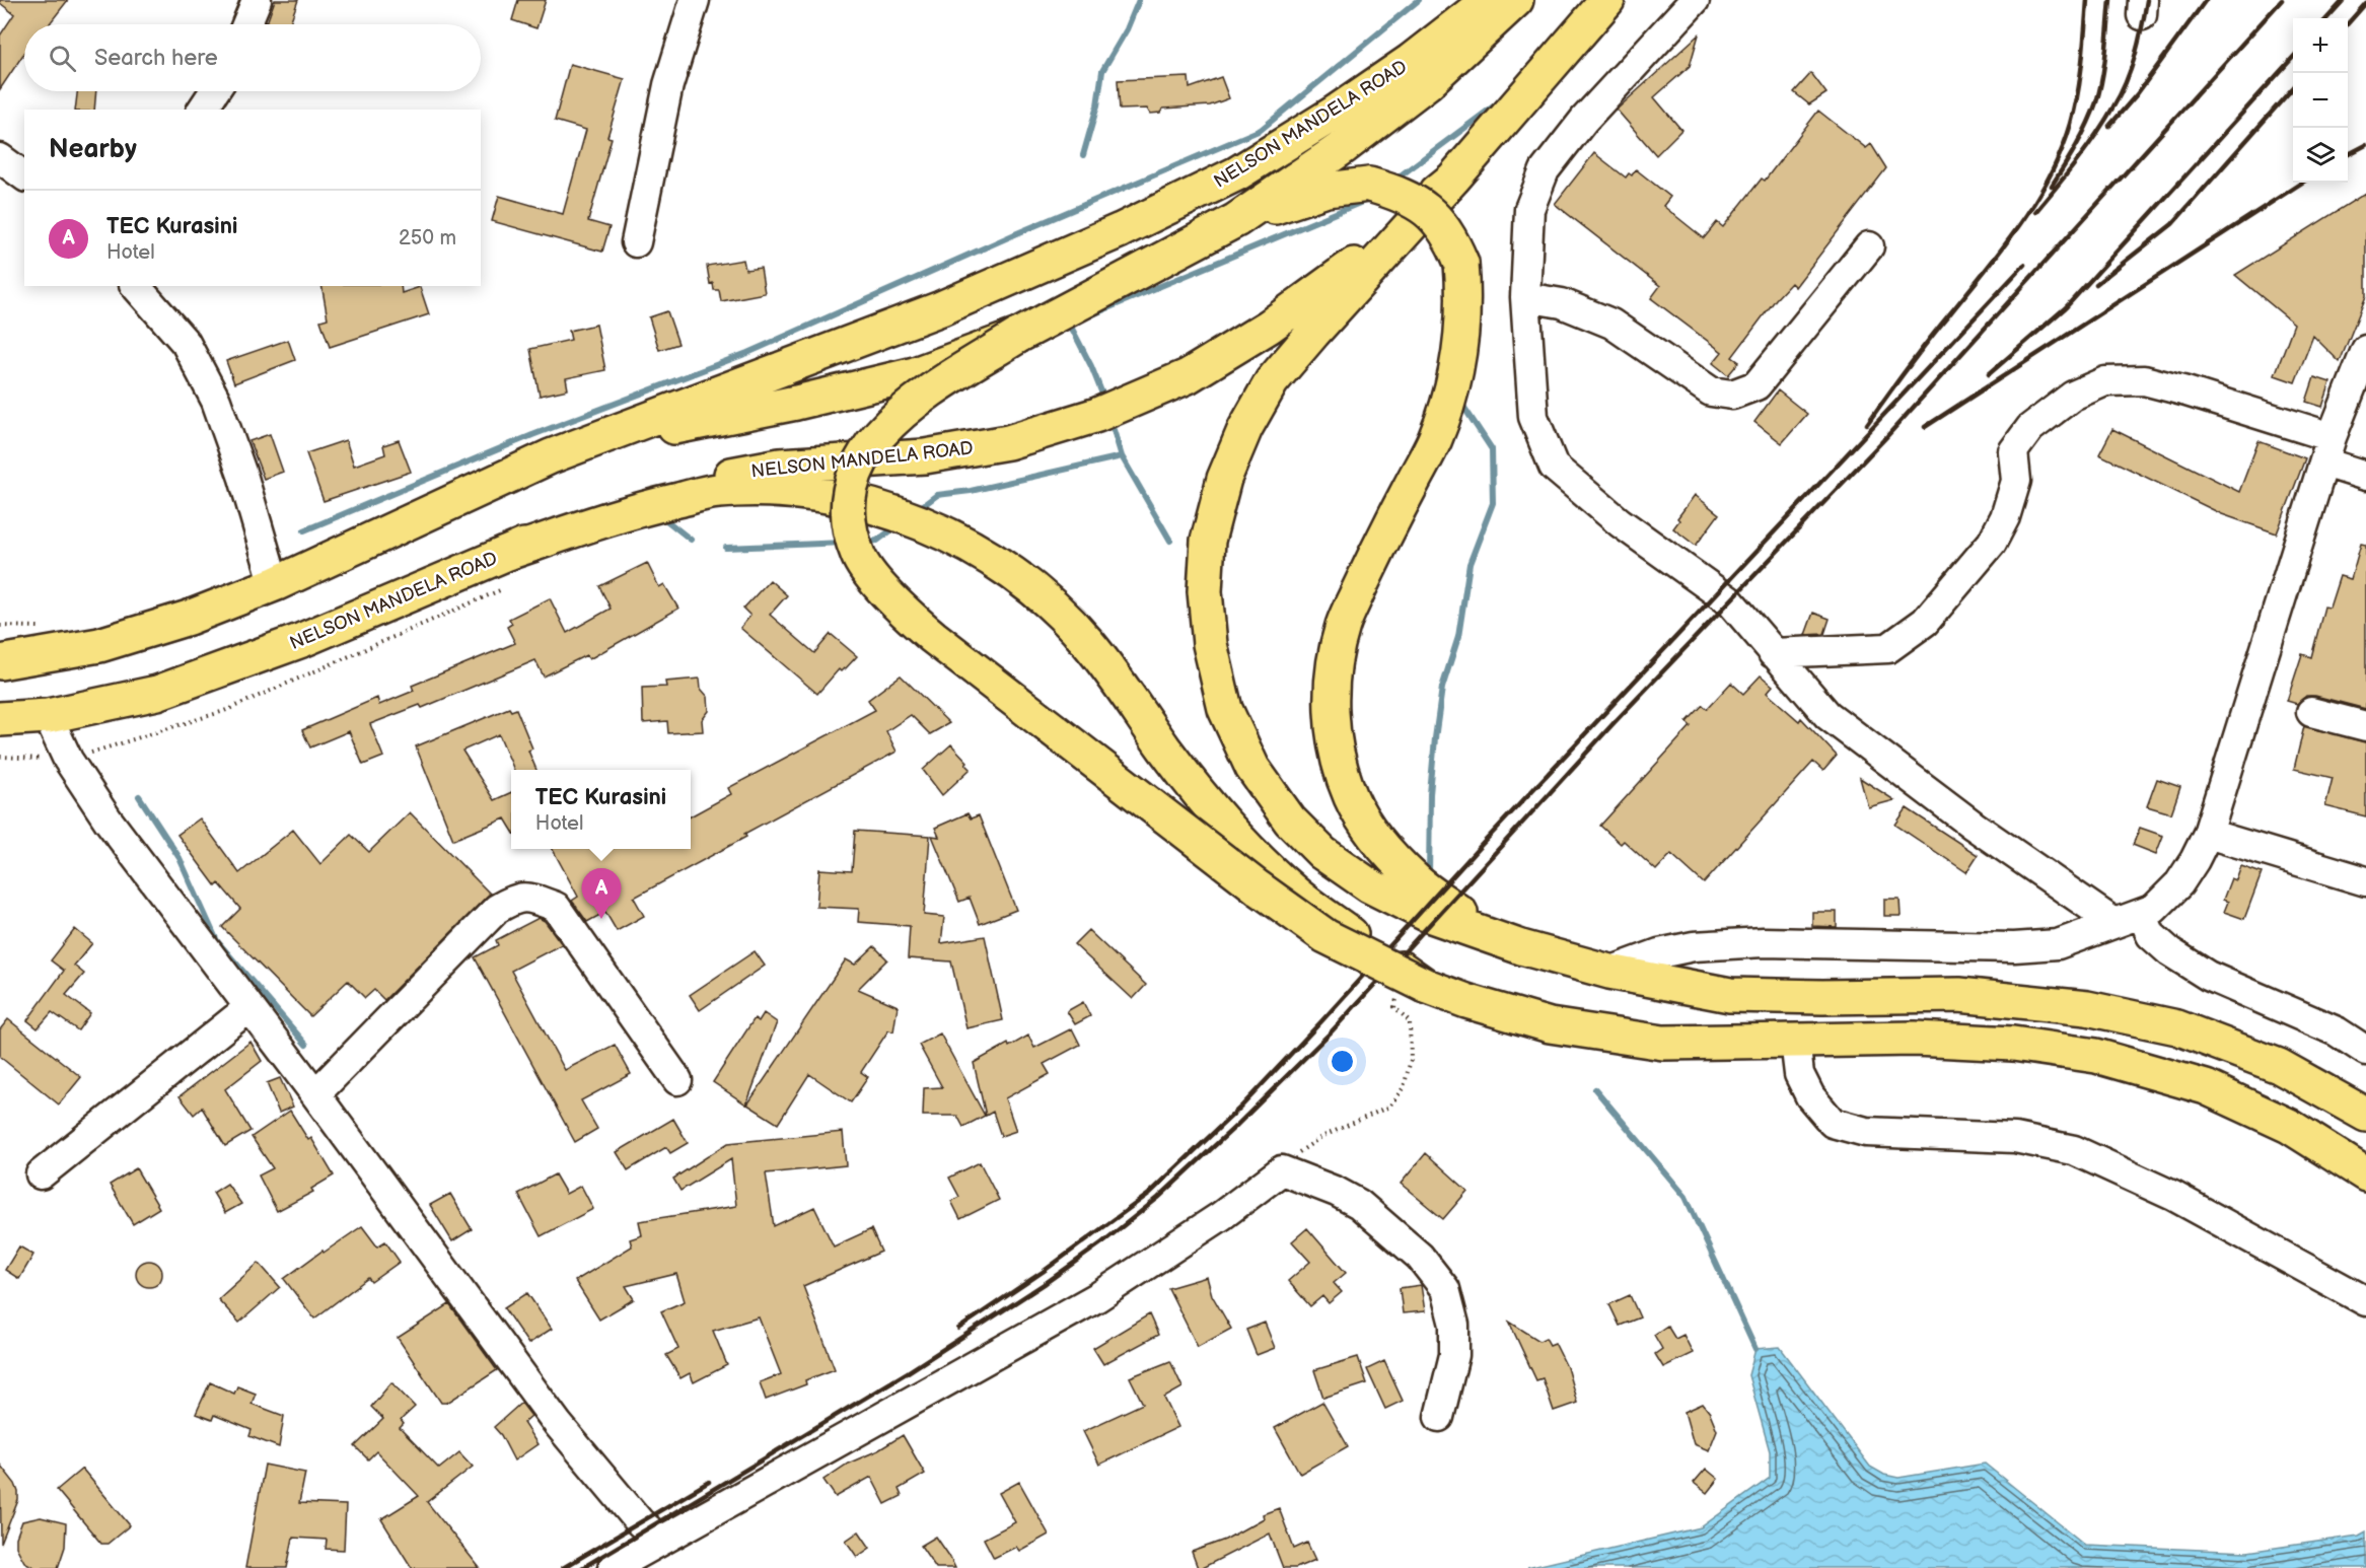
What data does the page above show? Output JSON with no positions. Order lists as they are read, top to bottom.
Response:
{
  "streets": {
    "main road": ["NELSON MANDELA ROAD"]
  },
  "page": {
    "map_buttons": ["+", "−"],
    "search": "Search here",
    "heading": "Nearby",
    "list": [
      {
        "mark": "A",
        "name": "TEC Kurasini",
        "note": "Hotel",
        "value": "250 m"
      }
    ],
    "popup": ["TEC Kurasini", "Hotel"],
    "pins": "A"
  }
}
